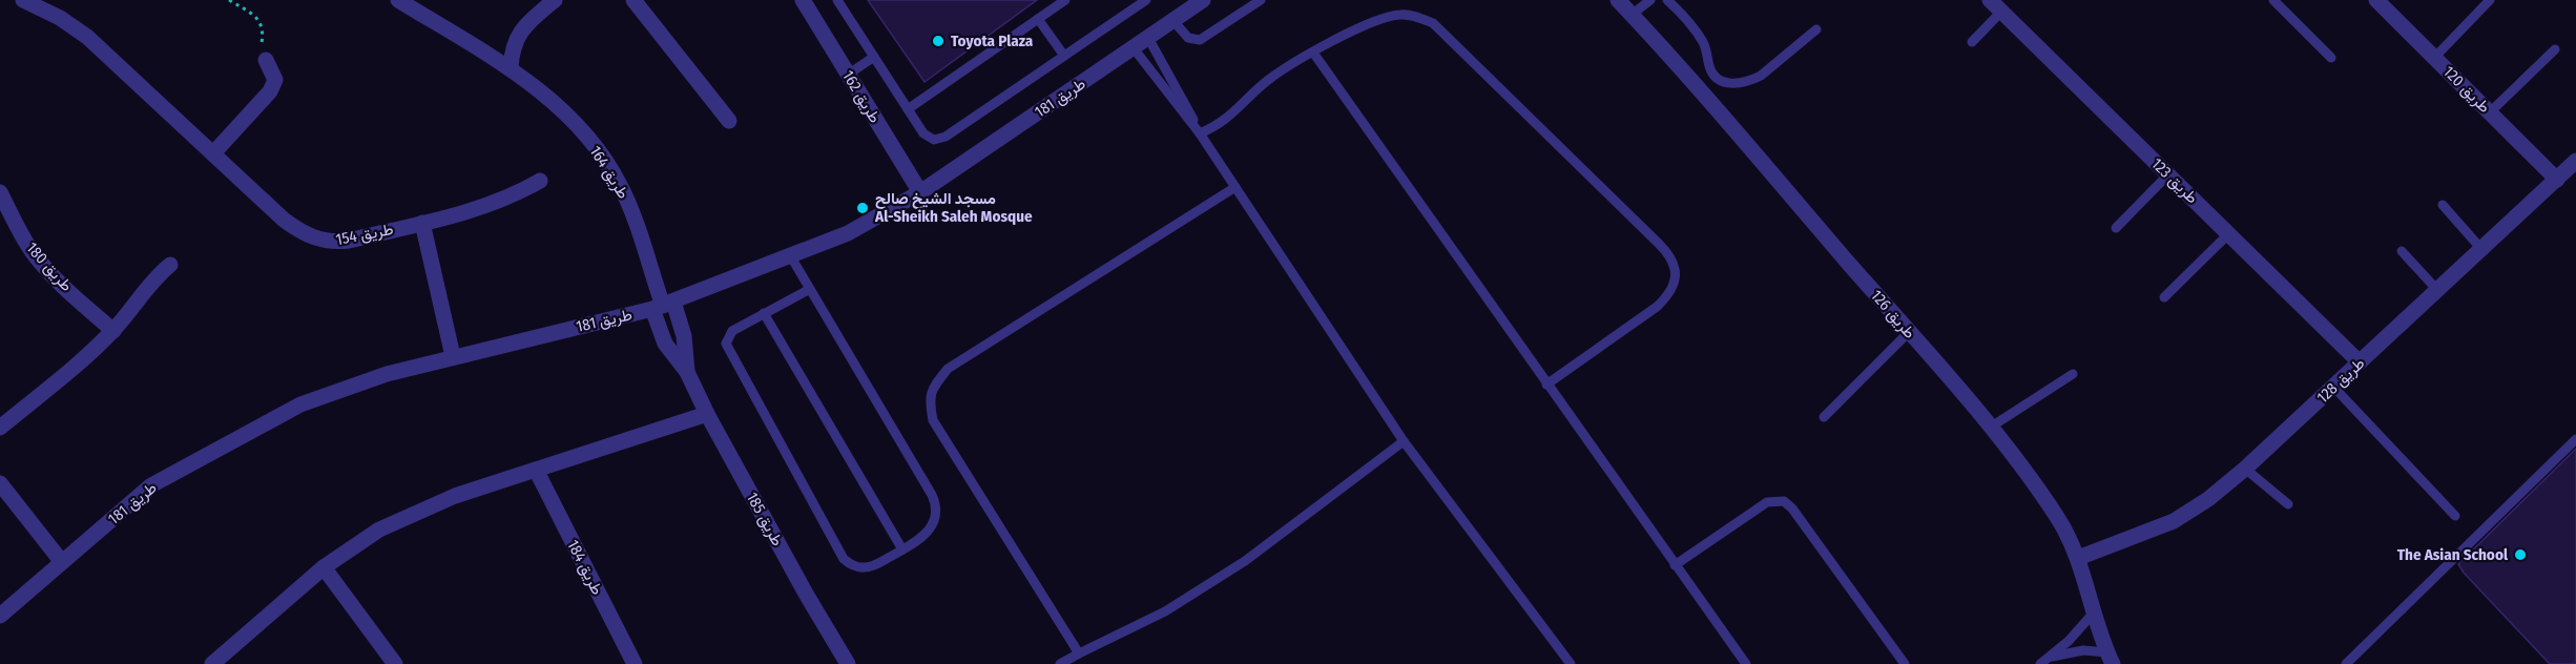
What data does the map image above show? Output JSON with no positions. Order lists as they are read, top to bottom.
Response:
{
  "streets": {
    "street": [
      "طريق 120",
      "طريق 162",
      "طريق 181",
      "طريق 164",
      "طريق 123",
      "طريق 154",
      "طريق 180",
      "طريق 126",
      "طريق 128",
      "طريق 185",
      "طريق 184"
    ]
  },
  "crossings": [
    ["طريق 120", "طريق 128"],
    ["طريق 162", "طريق 181"],
    ["طريق 181", "طريق 164"],
    ["طريق 181", "طريق 185"],
    ["طريق 164", "طريق 185"],
    ["طريق 123", "طريق 128"],
    ["طريق 126", "طريق 128"]
  ],
  "places": ["Toyota Plaza", "مسجد الشيخ صالح Al-Sheikh Saleh Mosque", "The Asian School"]
}
